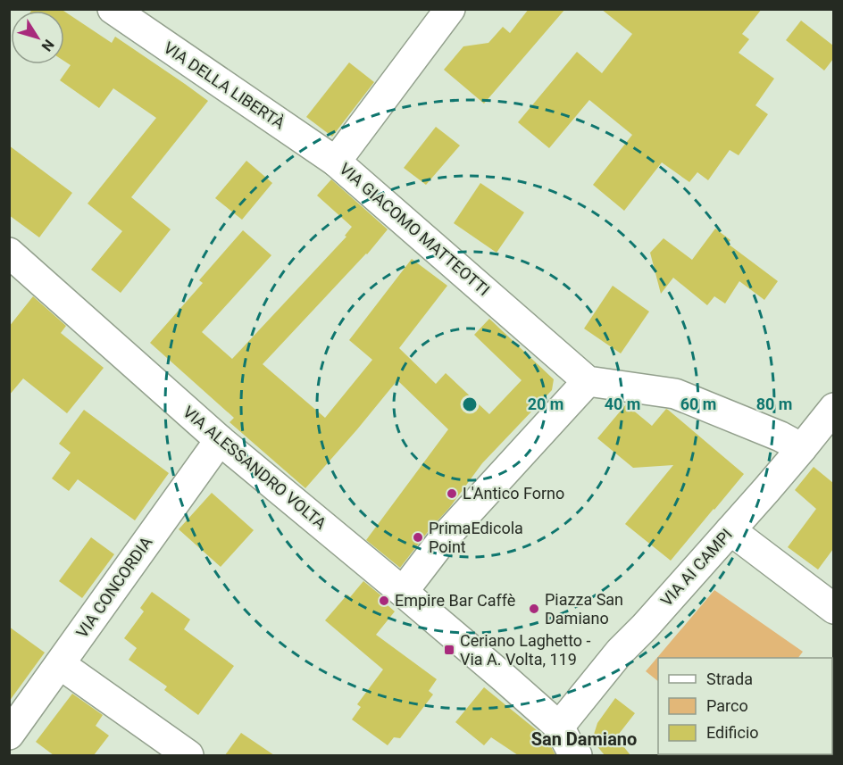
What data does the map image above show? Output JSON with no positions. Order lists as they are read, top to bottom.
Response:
{
  "streets": {
    "street": [
      "VIA DELLA LIBERTÀ",
      "VIA GIACOMO MATTEOTTI",
      "VIA ALESSANDRO VOLTA",
      "VIA AI CAMPI",
      "VIA CONCORDIA"
    ]
  },
  "crossings": [
    ["VIA DELLA LIBERTÀ", "VIA GIACOMO MATTEOTTI"],
    ["VIA ALESSANDRO VOLTA", "VIA AI CAMPI"],
    ["VIA ALESSANDRO VOLTA", "VIA CONCORDIA"]
  ],
  "districts": ["San Damiano"],
  "places": {
    "other": [
      "L'Antico Forno",
      "PrimaEdicola Point",
      "Empire Bar Caffè",
      "Piazza San Damiano"
    ],
    "transit": ["Ceriano Laghetto - Via A. Volta, 119"]
  },
  "legend": ["Strada", "Parco", "Edificio"],
  "north": "bottom right",
  "rings": [
    "20 m",
    "40 m",
    "60 m",
    "80 m"
  ]
}
